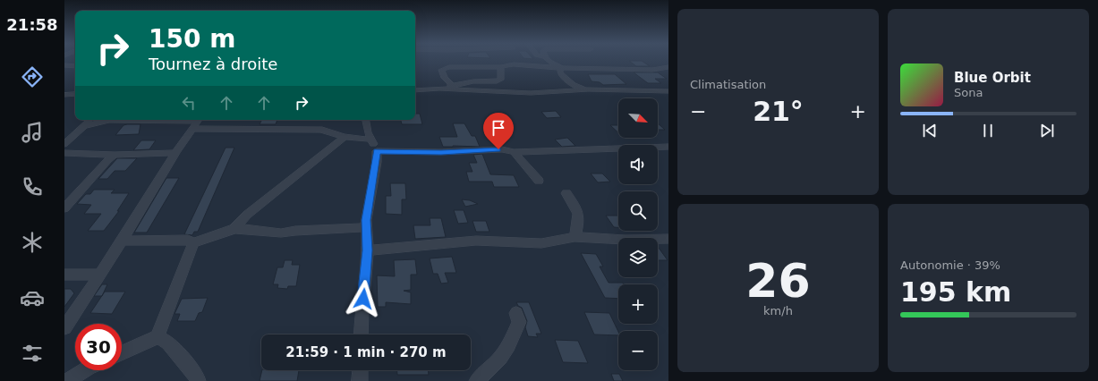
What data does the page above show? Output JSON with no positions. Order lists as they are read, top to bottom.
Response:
{
  "north": "bottom right",
  "page": {
    "tabs": "21:58",
    "tile": [
      "Climatisation",
      ["26", "km/h"],
      ["Autonomie · 39%", "195 km"]
    ],
    "turn": ["150 m", "Tournez à droite"],
    "song": ["Blue Orbit", "Sona"],
    "heat": ["−", "21°", "+"],
    "map_buttons": ["+", "−"],
    "limit": "30",
    "trip": "21:59 · 1 min · 270 m"
  }
}
